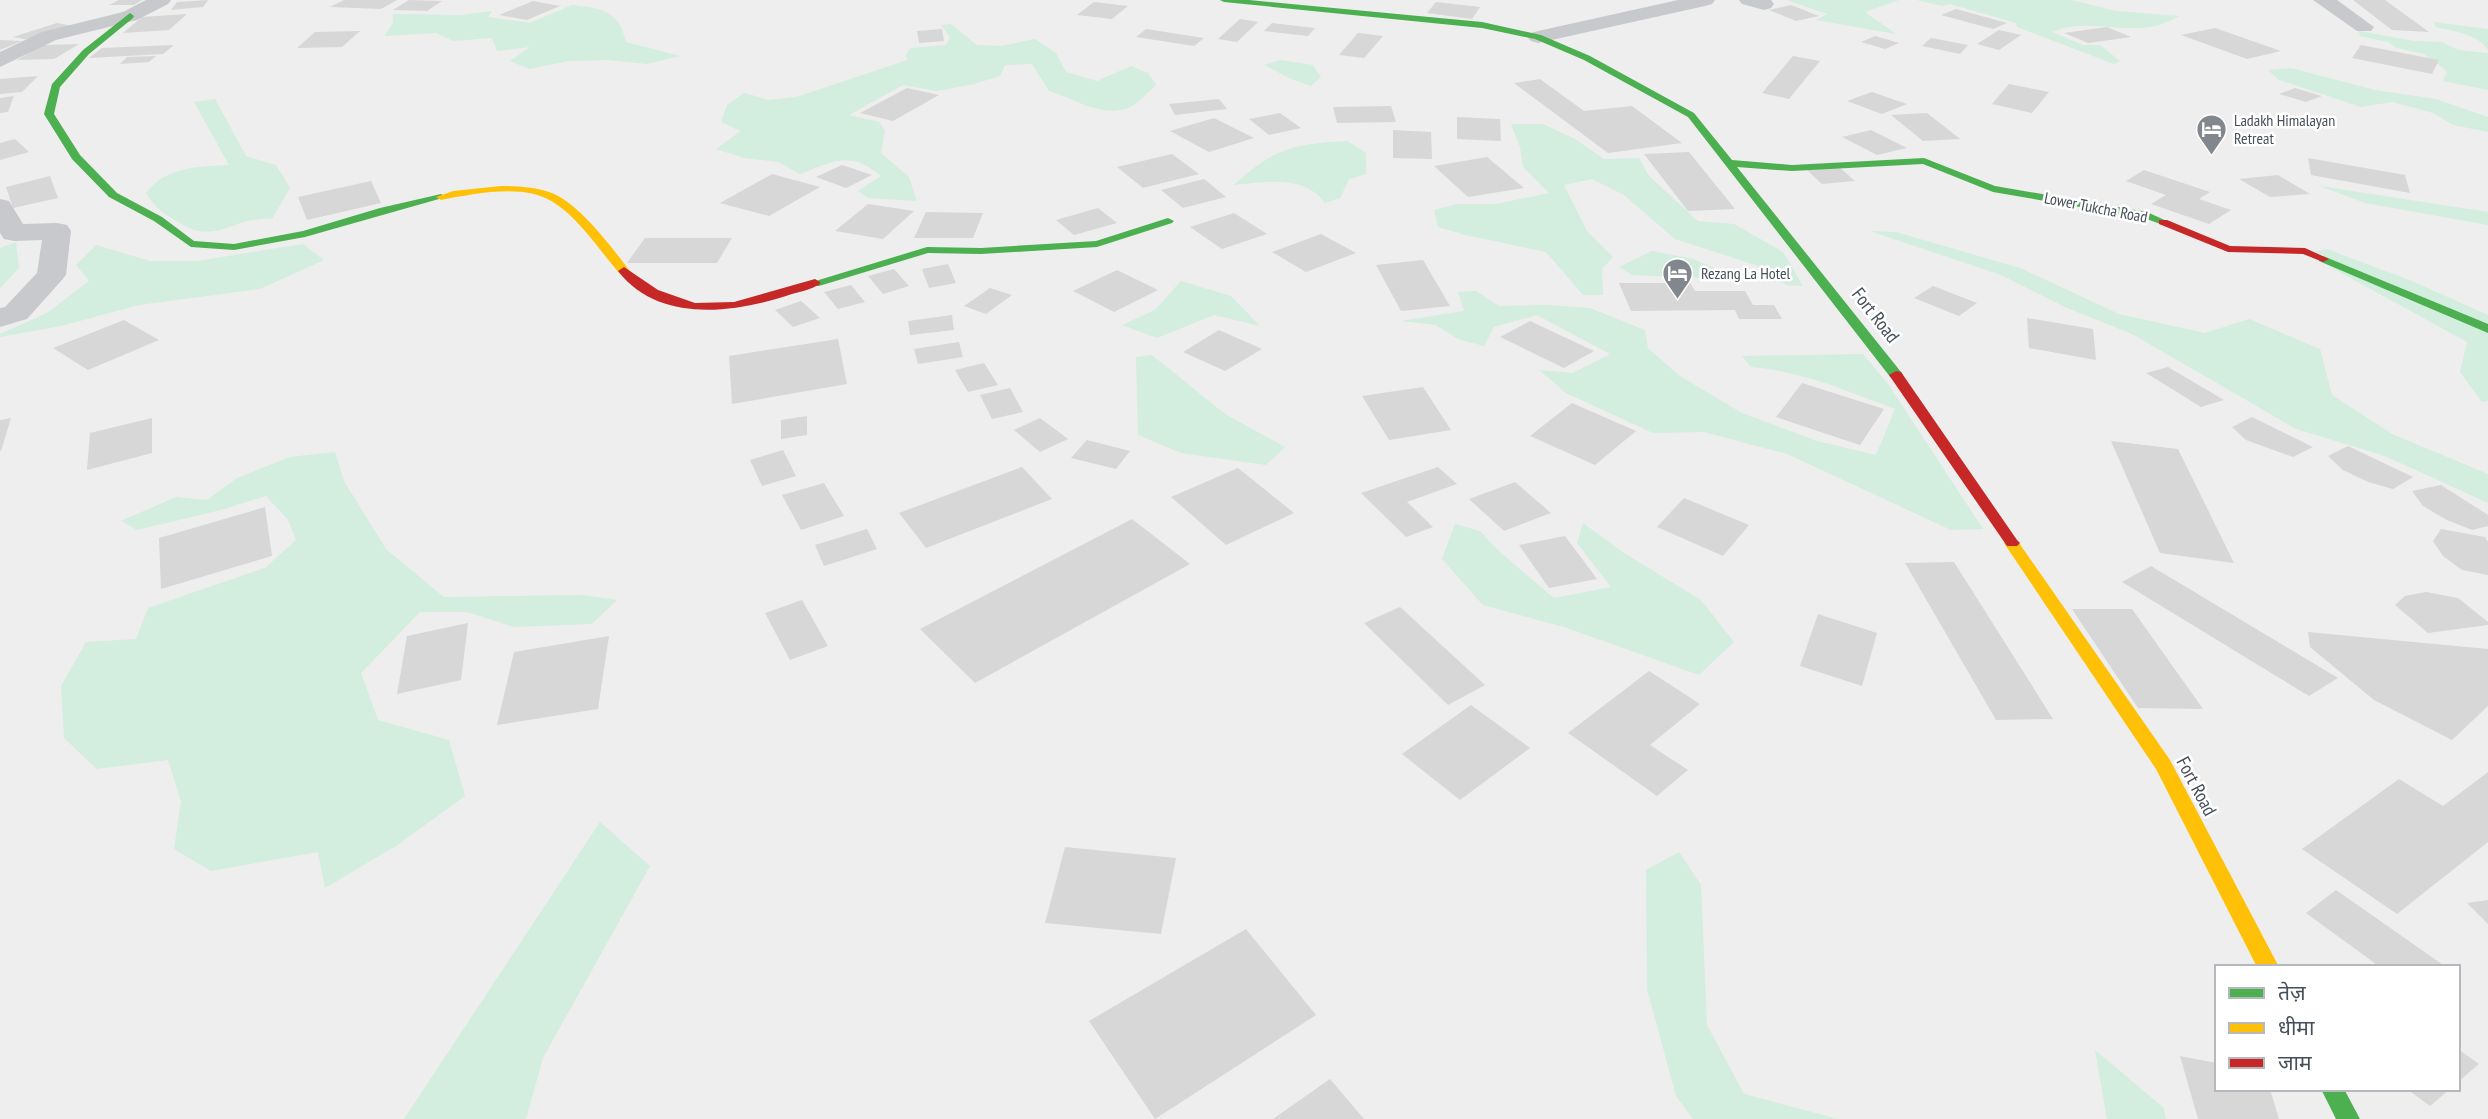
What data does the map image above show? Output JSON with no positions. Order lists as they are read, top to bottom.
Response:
{
  "streets": {
    "street": ["Lower Tukcha Road", "Fort Road"]
  },
  "crossings": [
    ["Lower Tukcha Road", "Fort Road"]
  ],
  "places": {
    "hotel": ["Ladakh Himalayan Retreat", "Rezang La Hotel"]
  },
  "legend": ["तेज़", "धीमा", "जाम"]
}
